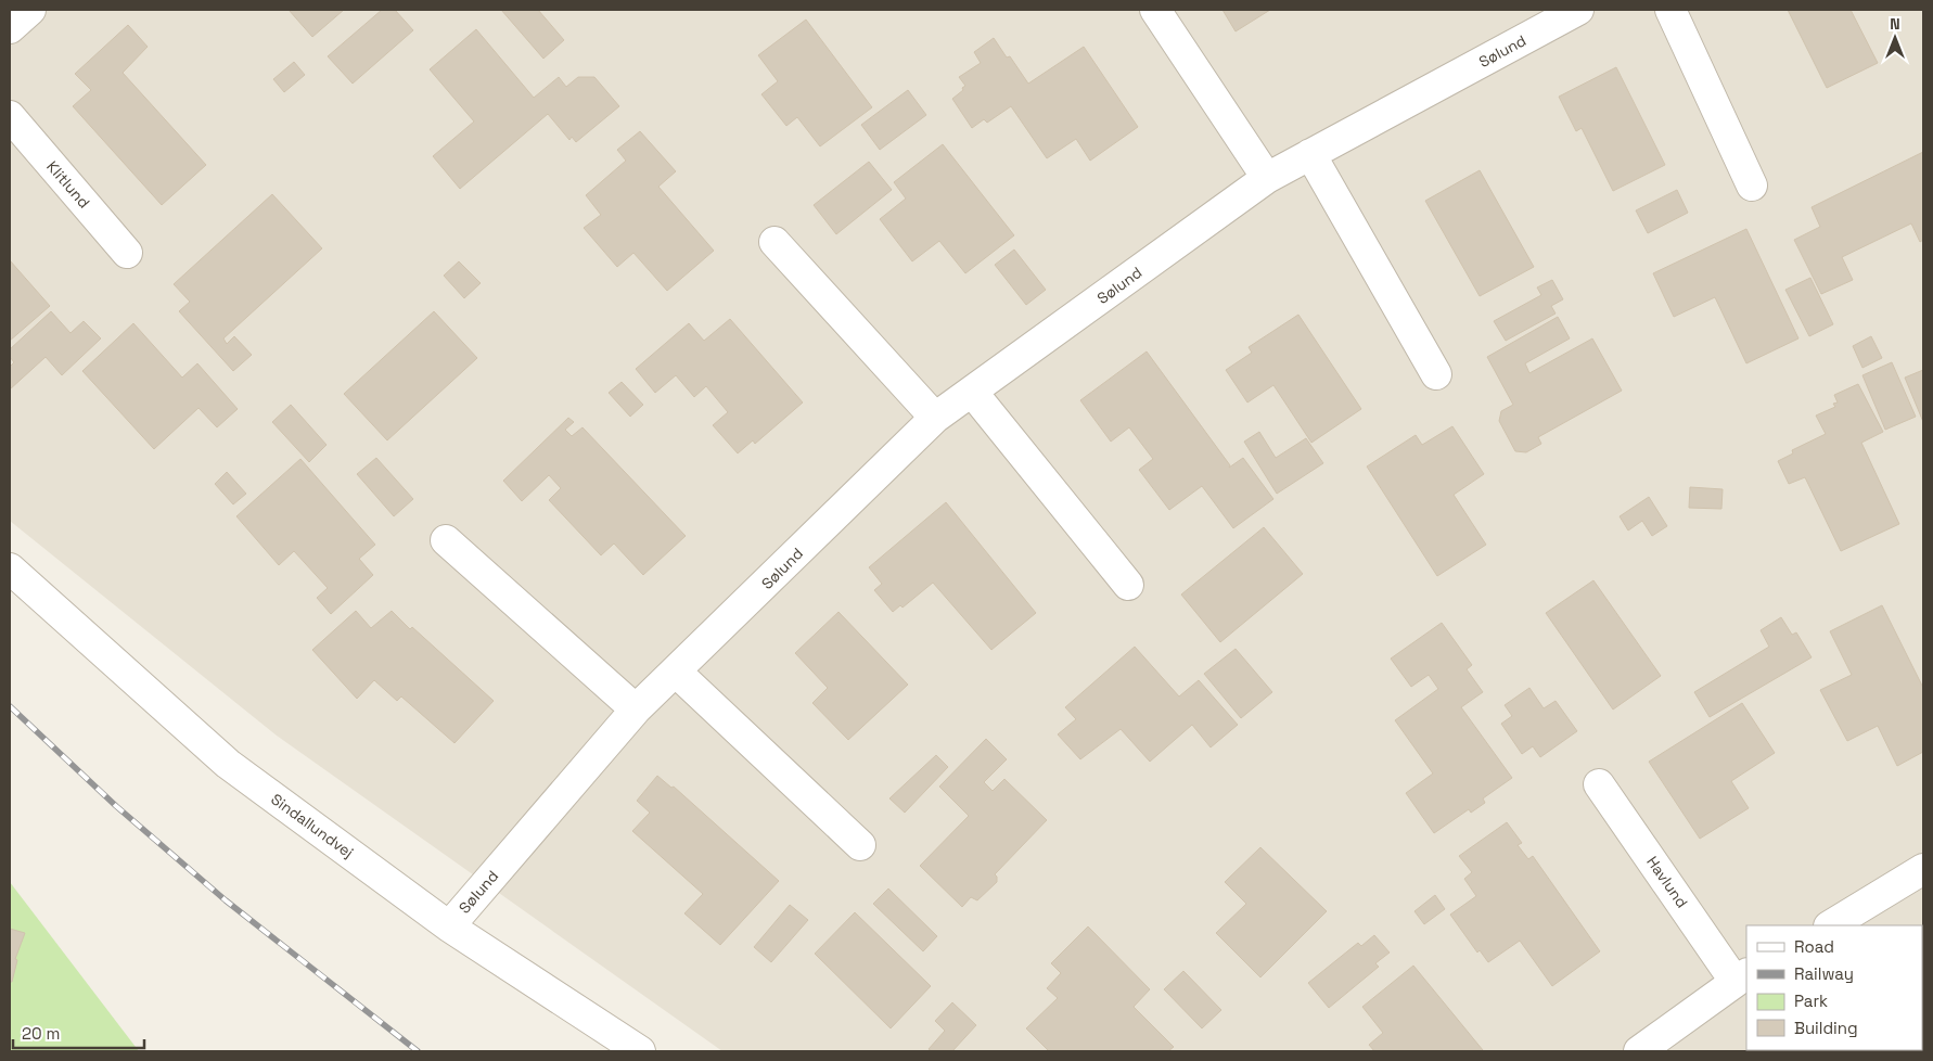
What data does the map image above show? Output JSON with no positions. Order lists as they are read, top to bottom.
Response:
{
  "streets": {
    "street": [
      "Sølund",
      "Klitlund",
      "Sindallundvej",
      "Havlund"
    ]
  },
  "crossings": [
    ["Sølund", "Sindallundvej"]
  ],
  "legend": [
    "Road",
    "Railway",
    "Park",
    "Building"
  ],
  "scale_bar": "20 m",
  "north": "top"
}
